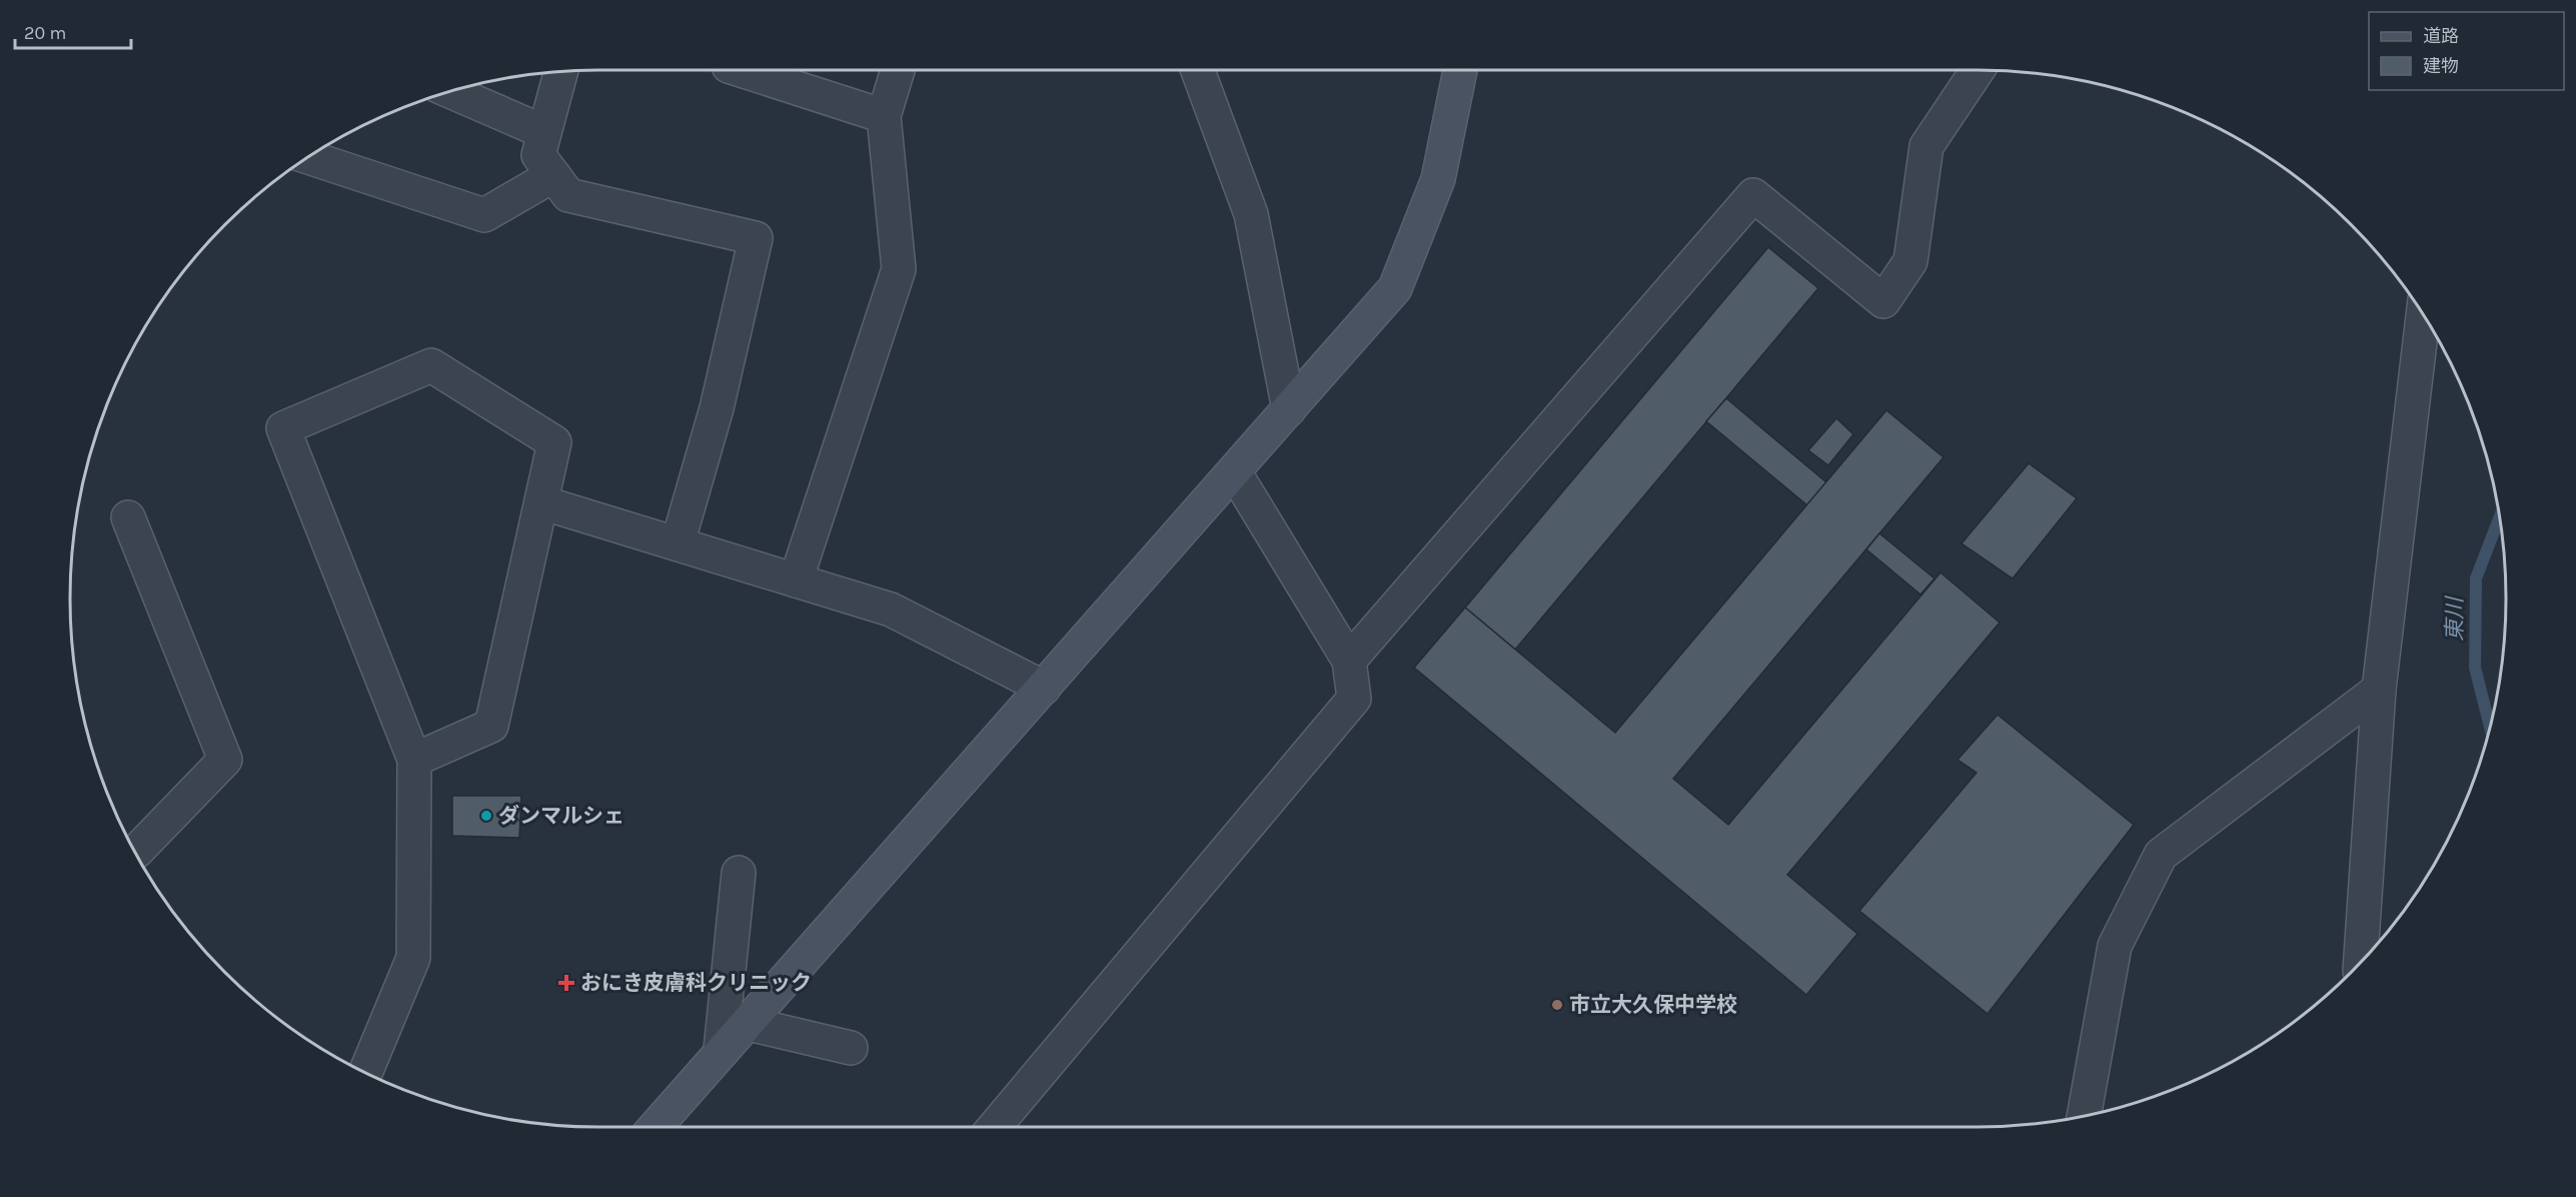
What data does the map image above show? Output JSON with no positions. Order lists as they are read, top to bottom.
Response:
{
  "water": ["東川"],
  "places": {
    "other": ["ダンマルシェ", "市立大久保中学校"],
    "health": ["おにき皮膚科クリニック"]
  },
  "legend": ["道路", "建物"],
  "scale_bar": "20 m"
}
